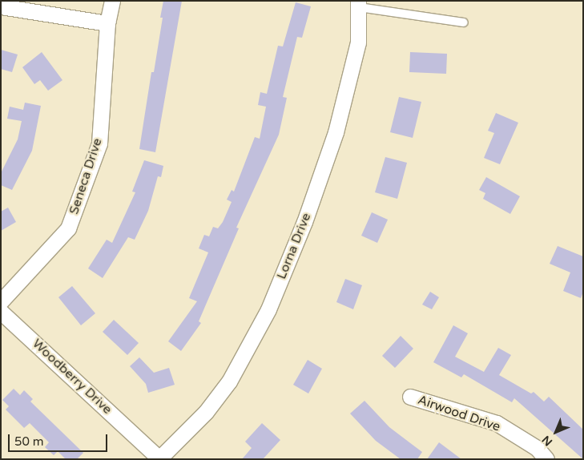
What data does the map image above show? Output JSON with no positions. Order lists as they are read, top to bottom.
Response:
{
  "streets": {
    "street": [
      "Seneca Drive",
      "Lorna Drive",
      "Woodberry Drive",
      "Airwood Drive"
    ]
  },
  "crossings": [
    ["Lorna Drive", "Woodberry Drive"]
  ],
  "scale_bar": "50 m",
  "north": "bottom left"
}
